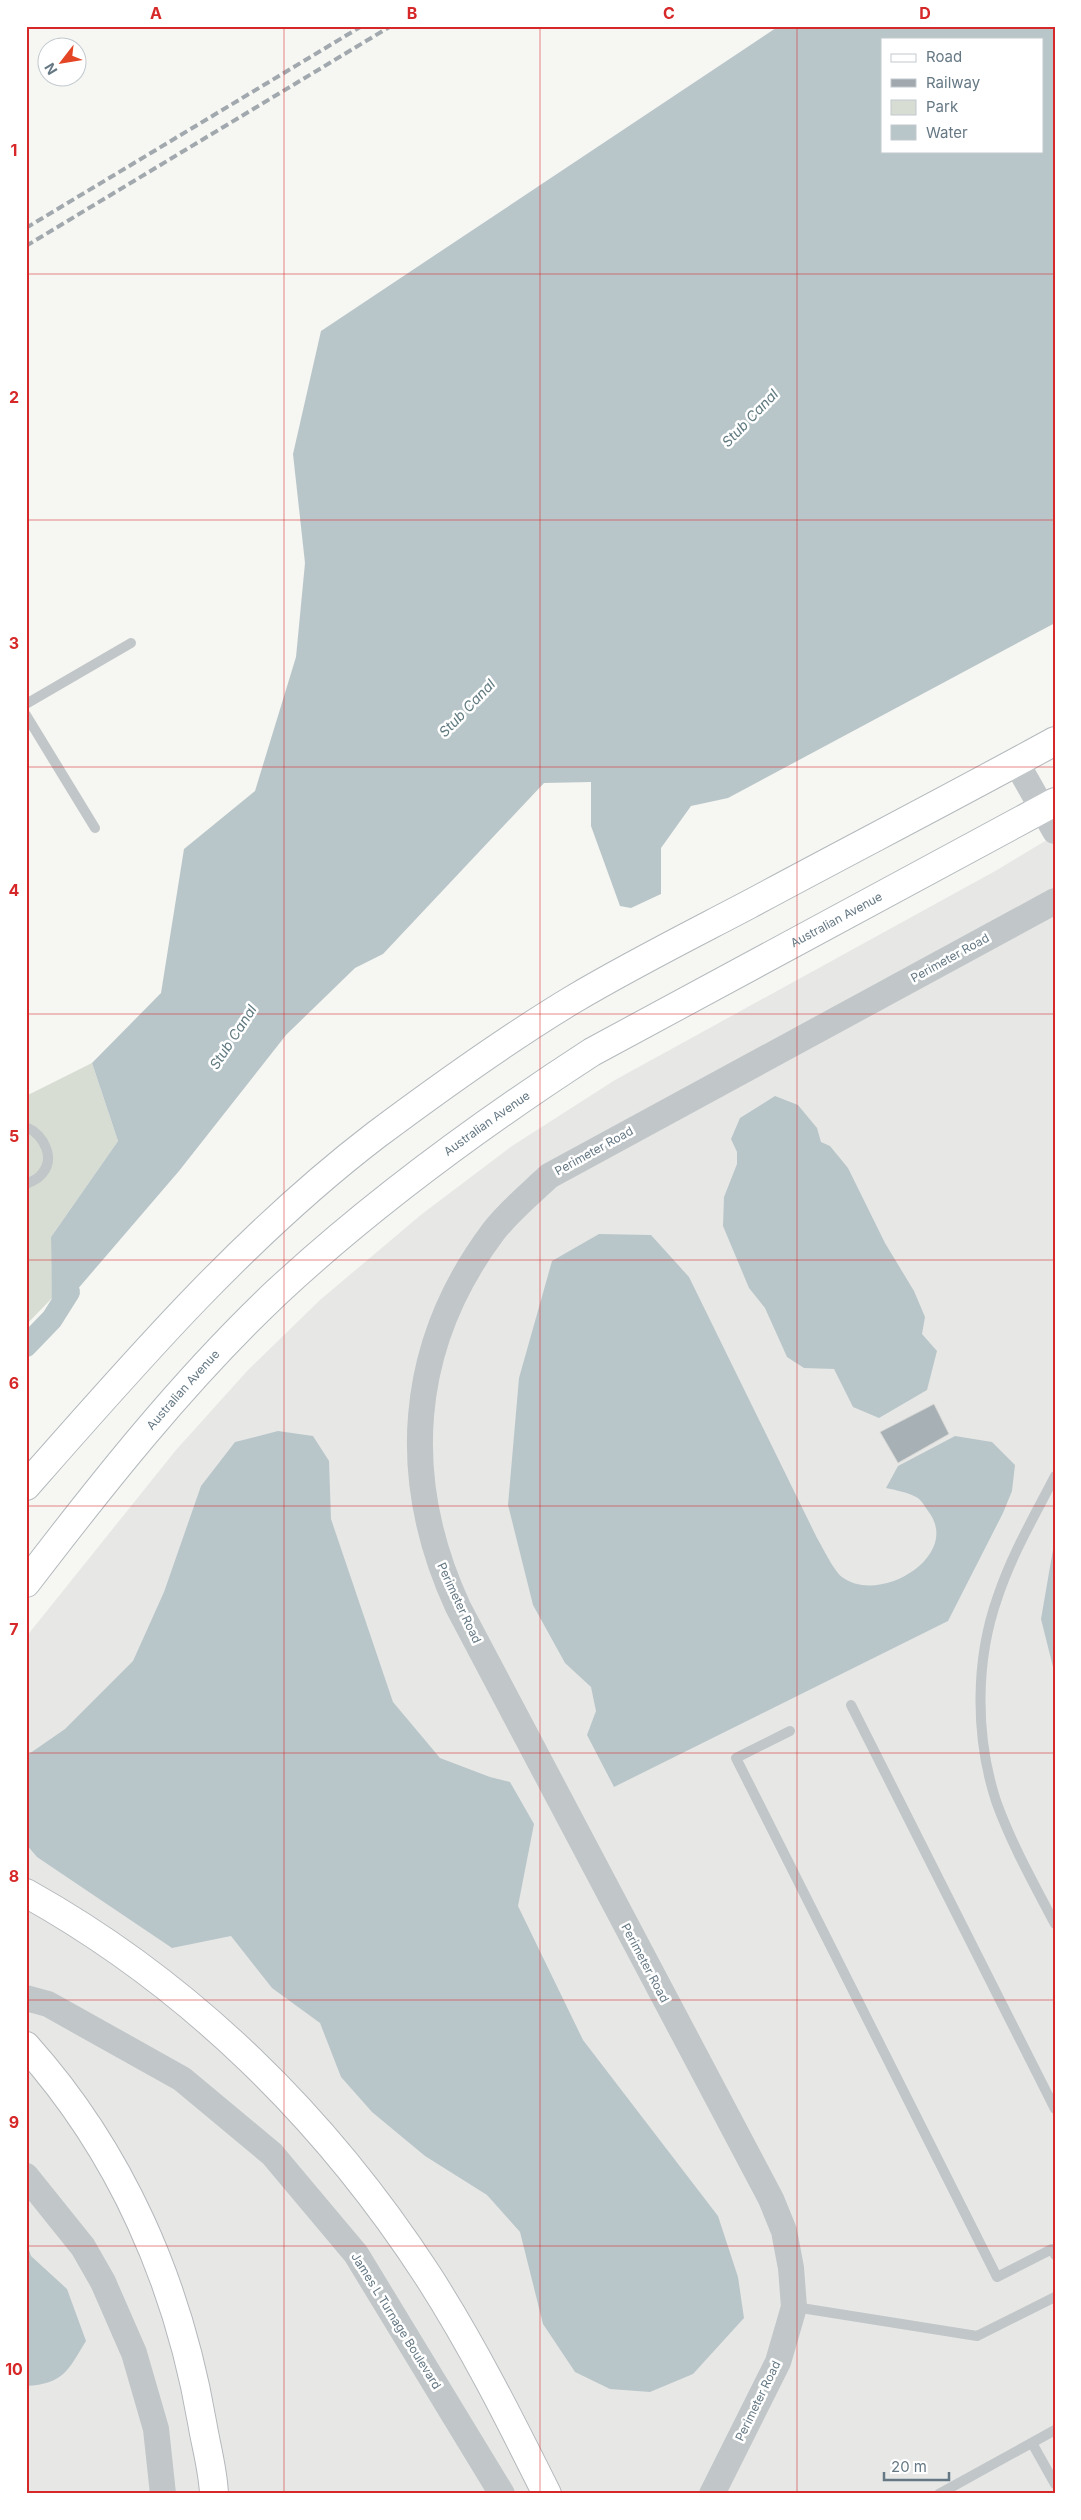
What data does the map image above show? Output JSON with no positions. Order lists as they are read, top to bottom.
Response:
{
  "streets": {
    "main road": ["Australian Avenue"],
    "street": ["Perimeter Road", "James L Turnage Boulevard"]
  },
  "water": ["Stub Canal"],
  "legend": [
    "Road",
    "Railway",
    "Park",
    "Water"
  ],
  "scale_bar": "20 m",
  "north": "bottom left",
  "grid": {
    "columns": [
      "A",
      "B",
      "C",
      "D"
    ],
    "rows": [
      "1",
      "2",
      "3",
      "4",
      "5",
      "6",
      "7",
      "8",
      "9",
      "10"
    ]
  }
}
